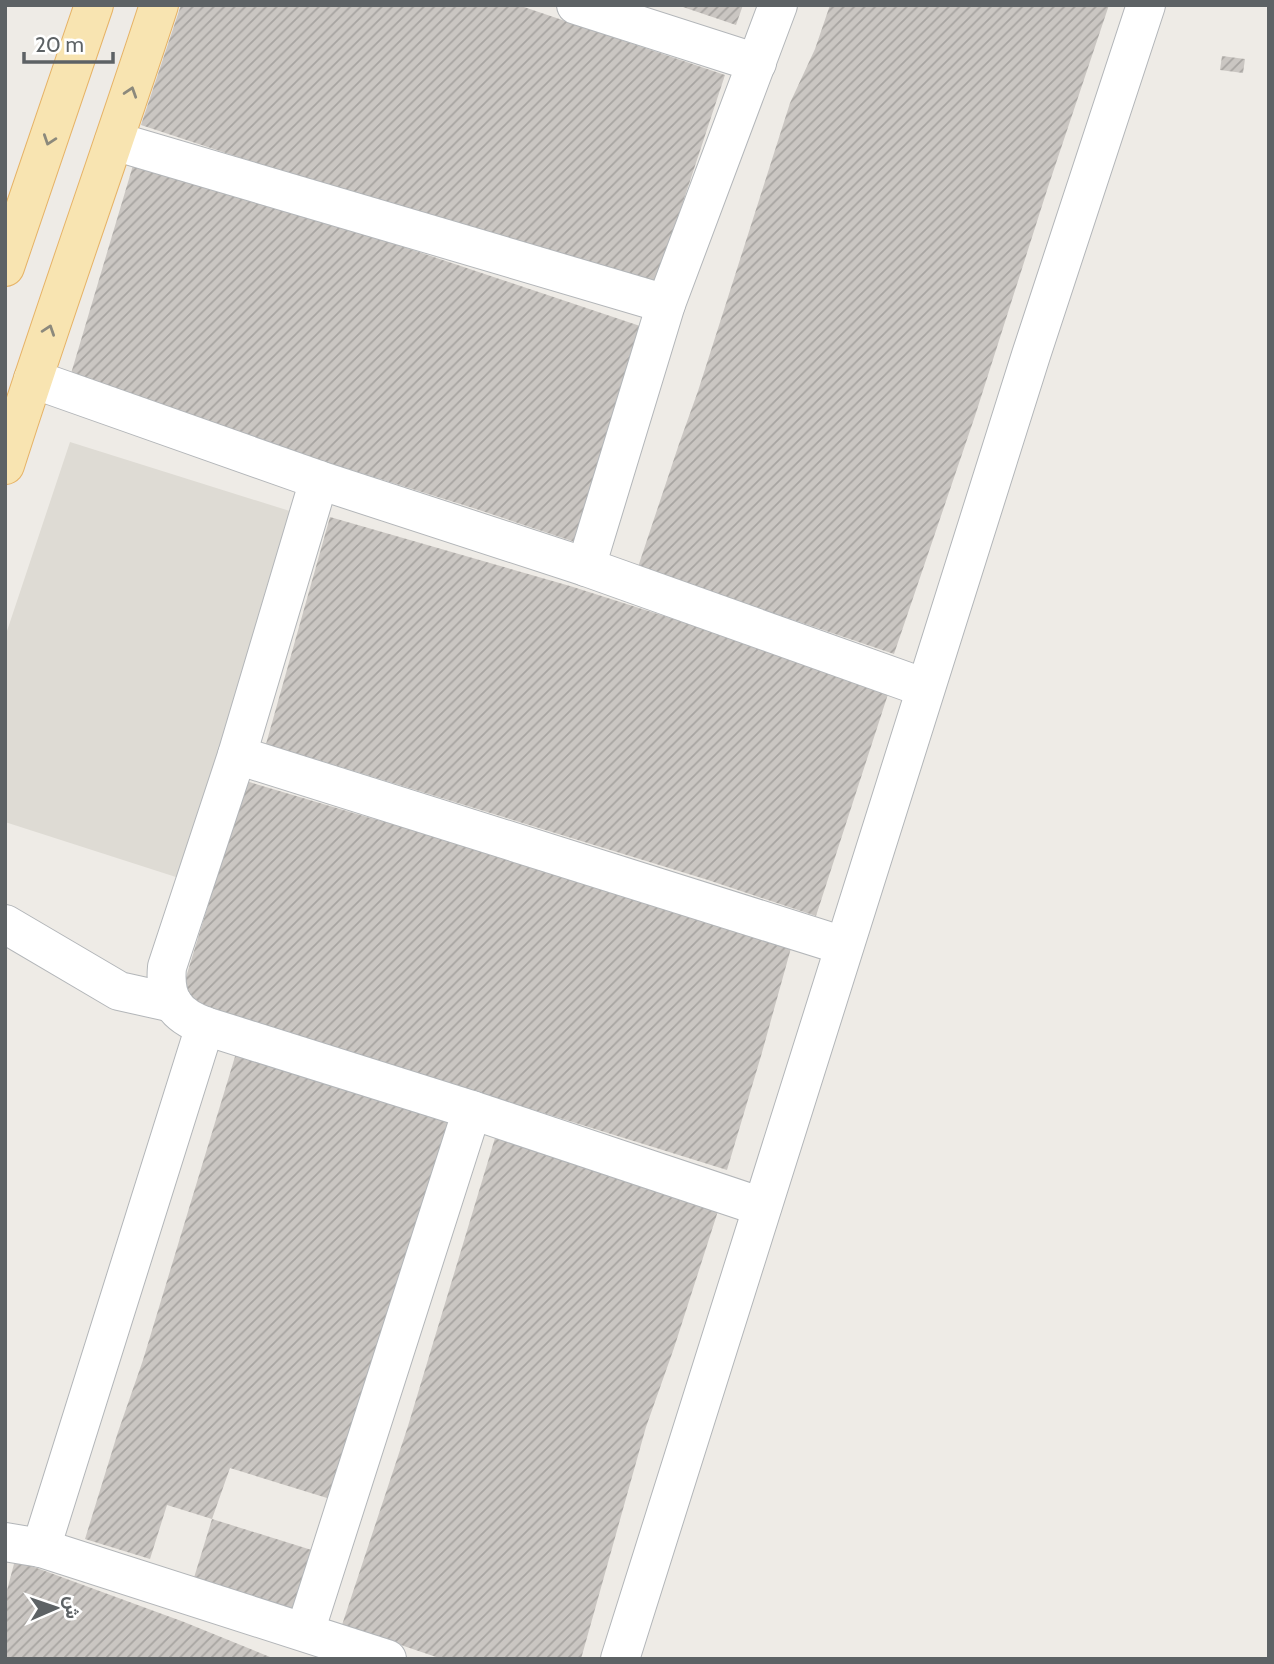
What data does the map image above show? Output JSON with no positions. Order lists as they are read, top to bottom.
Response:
{
  "scale_bar": "20 m",
  "north": "right"
}
